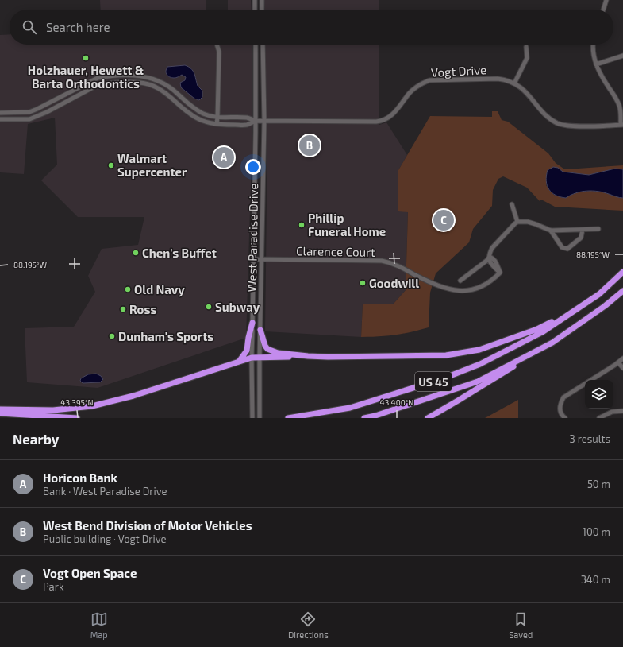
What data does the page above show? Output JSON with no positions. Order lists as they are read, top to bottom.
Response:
{
  "streets": {
    "highway": ["US 45"],
    "street": ["Vogt Drive", "West Paradise Drive", "Clarence Court"]
  },
  "crossings": [
    ["Vogt Drive", "West Paradise Drive"],
    ["West Paradise Drive", "Clarence Court"]
  ],
  "places": [
    "Holzhauer, Hewett & Barta Orthodontics",
    "Walmart Supercenter",
    "Phillip Funeral Home",
    "Chen's Buffet",
    "Goodwill",
    "Old Navy",
    "Subway",
    "Ross",
    "Dunham's Sports"
  ],
  "page": {
    "search": "Search here",
    "pins": ["B", "A", "C"],
    "heading": ["Nearby", "3 results"],
    "list": [
      {
        "mark": "A",
        "name": "Horicon Bank",
        "note": "Bank · West Paradise Drive",
        "value": "50 m"
      },
      {
        "mark": "B",
        "name": "West Bend Division of Motor Vehicles",
        "note": "Public building · Vogt Drive",
        "value": "100 m"
      },
      {
        "mark": "C",
        "name": "Vogt Open Space",
        "note": "Park",
        "value": "340 m"
      }
    ],
    "nav": ["Map", "Directions", "Saved"]
  },
  "coordinates": ["88.195°W", "43.395°N", "43.400°N"]
}
